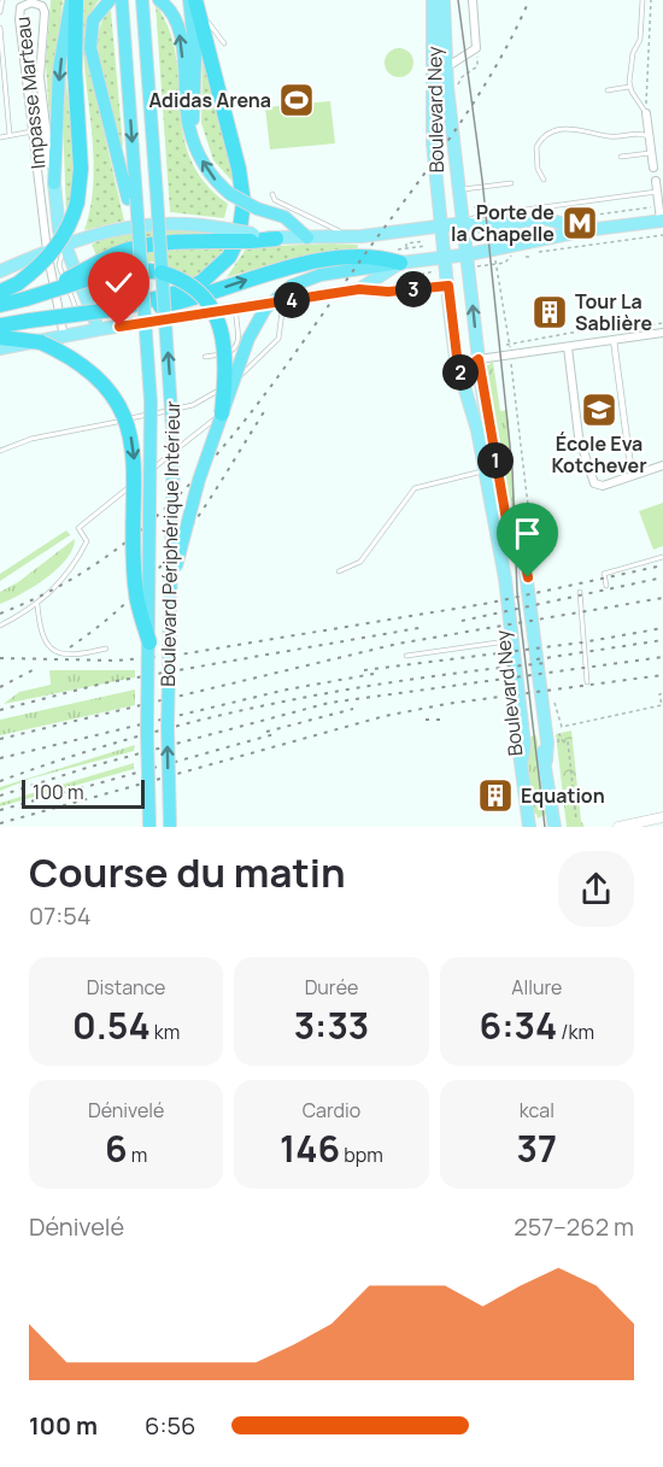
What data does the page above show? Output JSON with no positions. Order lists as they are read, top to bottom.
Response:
{
  "streets": {
    "highway": ["Boulevard Périphérique Intérieur"],
    "main road": ["Boulevard Ney"],
    "street": ["Impasse Marteau"]
  },
  "places": {
    "sports": ["Adidas Arena"],
    "metro station": ["Porte de la Chapelle"],
    "building": ["Tour La Sablière", "Equation"],
    "school or university": ["École Eva Kotchever"]
  },
  "scale_bar": "100 m",
  "page": {
    "pins": [
      "3",
      "4",
      "2",
      "1"
    ],
    "scale": "100 m",
    "heading": ["Course du matin", "07:54"],
    "stats": [
      ["Distance", "0.54 km"],
      ["Durée", "3:33"],
      ["Allure", "6:34 /km"],
      ["Dénivelé", "6 m"],
      ["Cardio", "146 bpm"],
      ["kcal", "37"]
    ],
    "chart": ["Dénivelé", "257–262 m"],
    "list": [
      {
        "name": "100 m",
        "note": "6:56"
      }
    ]
  }
}
